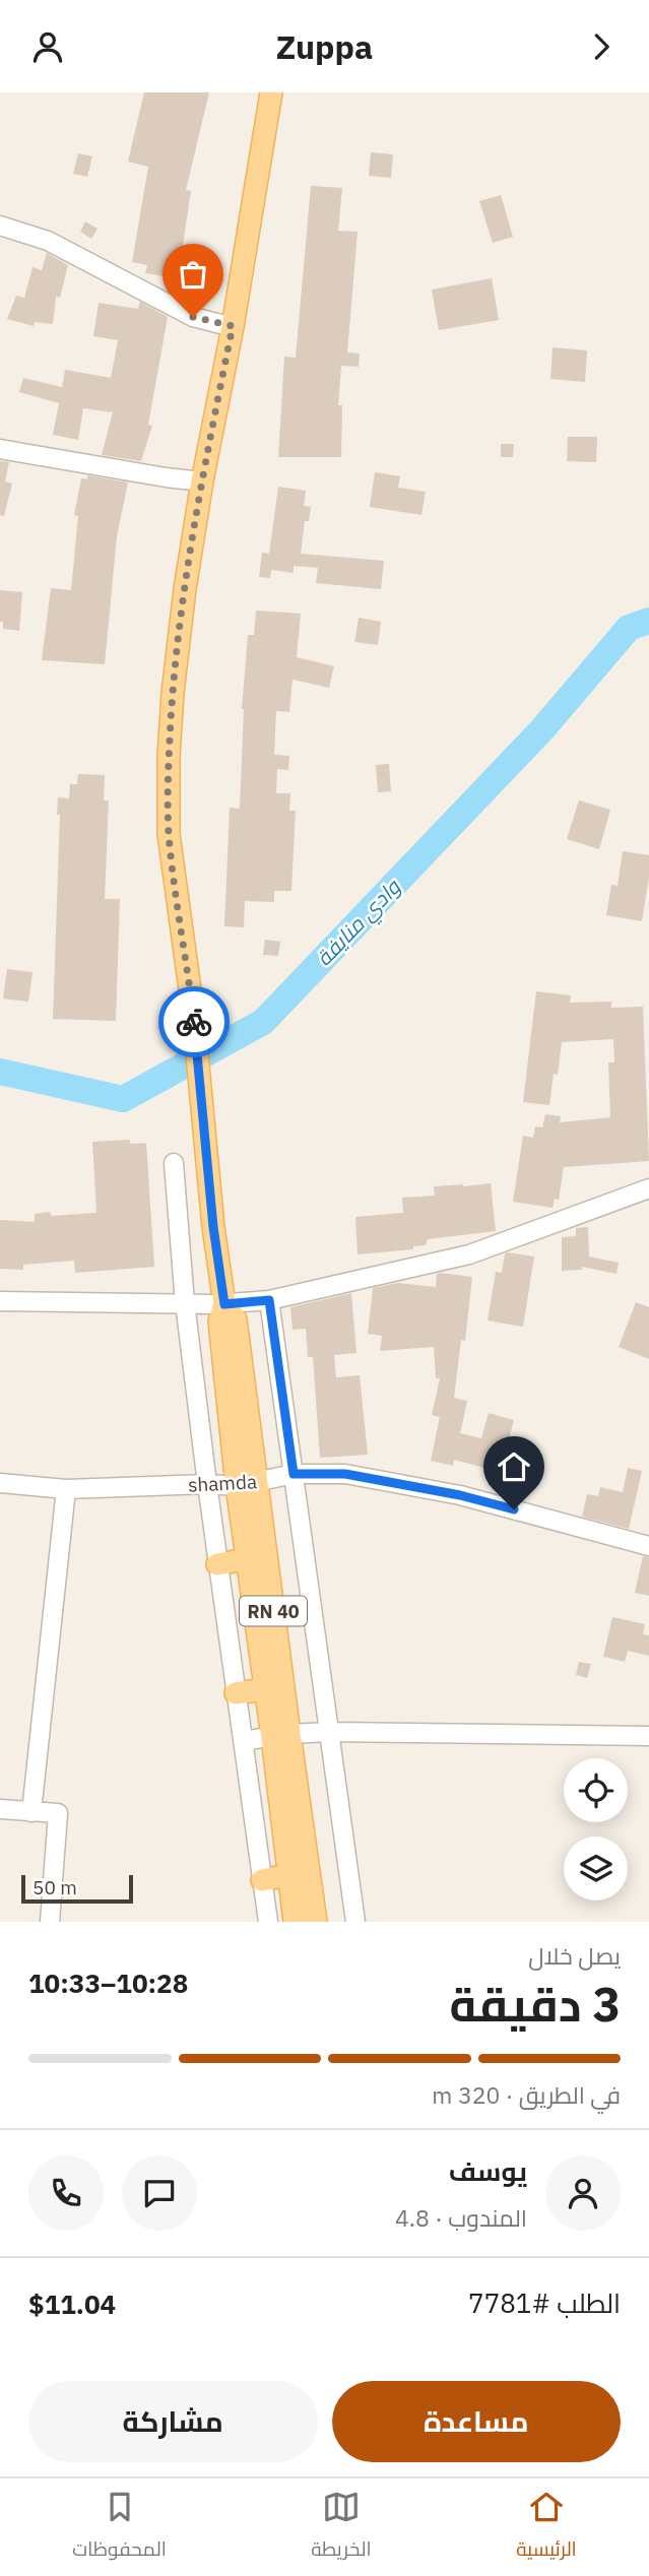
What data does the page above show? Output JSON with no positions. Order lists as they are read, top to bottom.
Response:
{
  "streets": {
    "main road": ["RN 40"],
    "street": ["shamda"]
  },
  "crossings": [
    ["shamda", "RN 40"]
  ],
  "water": ["وادي منايفة"],
  "scale_bar": "50 m",
  "page": {
    "header": "Zuppa",
    "scale": "50 m",
    "heading": ["3 دقيقة", "يصل خلال", "10:28–10:33"],
    "panel": [
      "يوسف",
      "المندوب · 4.8",
      "الطلب #7781",
      "$11.04"
    ],
    "bar": "في الطريق · 320 m",
    "buttons": ["مساعدة", "مشاركة"],
    "tabs": ["الرئيسية", "الخريطة", "المحفوظات"]
  }
}
